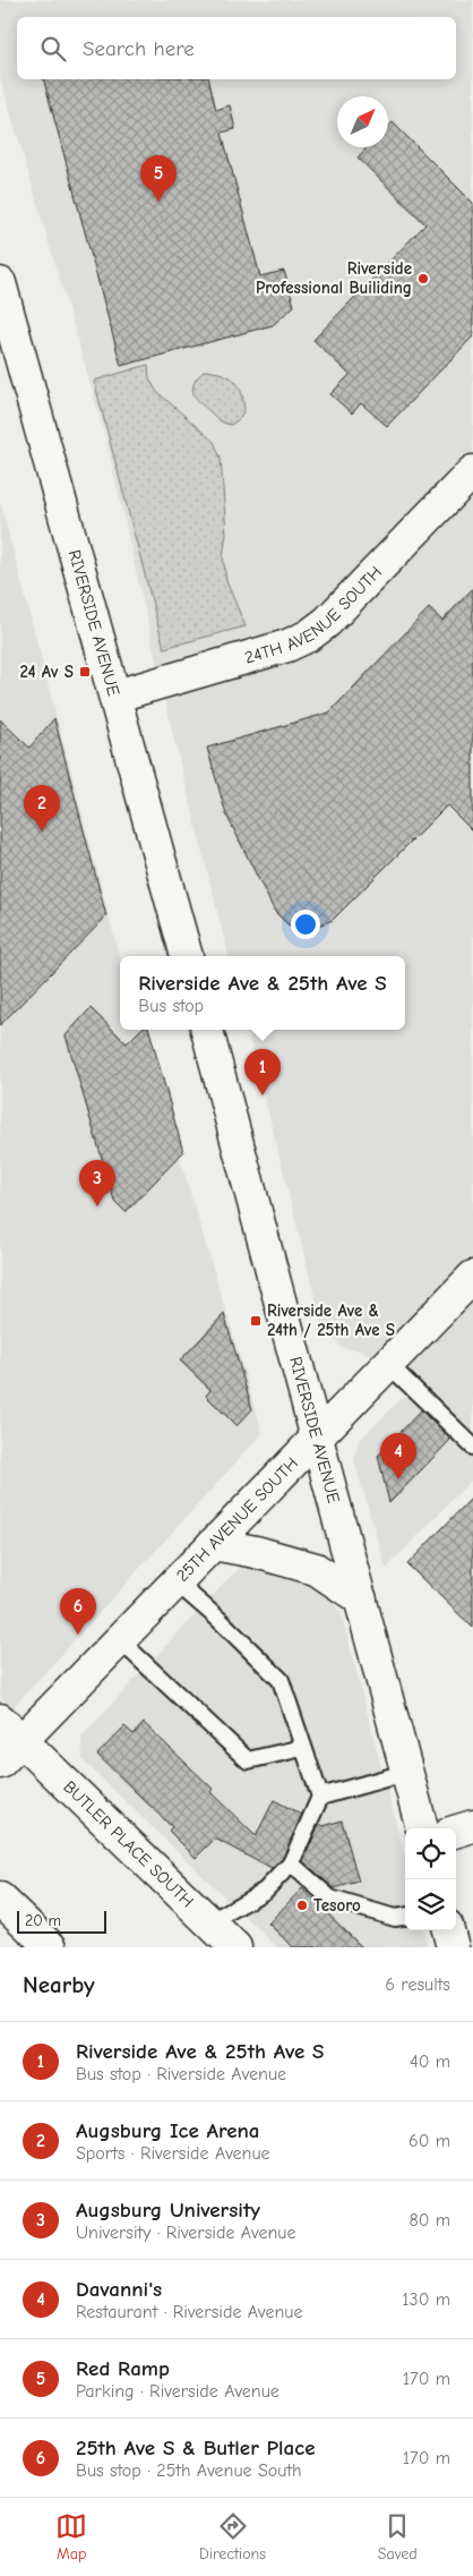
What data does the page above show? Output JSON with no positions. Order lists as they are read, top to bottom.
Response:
{
  "streets": {
    "main road": [
      "24TH AVENUE SOUTH",
      "RIVERSIDE AVENUE",
      "25TH AVENUE SOUTH",
      "BUTLER PLACE SOUTH"
    ]
  },
  "crossings": [
    ["24TH AVENUE SOUTH", "RIVERSIDE AVENUE"],
    ["RIVERSIDE AVENUE", "25TH AVENUE SOUTH"],
    ["25TH AVENUE SOUTH", "BUTLER PLACE SOUTH"]
  ],
  "places": {
    "other": ["Riverside Professional Builiding", "Tesoro"],
    "transit": ["24 Av S", "Riverside Ave & 24th / 25th Ave S"]
  },
  "scale_bar": "20 m",
  "north": "top right",
  "page": {
    "search": "Search here",
    "pins": [
      "5",
      "2",
      "1",
      "3",
      "4",
      "6"
    ],
    "popup": ["Riverside Ave & 25th Ave S", "Bus stop"],
    "scale": "20 m",
    "heading": ["Nearby", "6 results"],
    "list": [
      {
        "mark": "1",
        "name": "Riverside Ave & 25th Ave S",
        "note": "Bus stop · Riverside Avenue",
        "value": "40 m"
      },
      {
        "mark": "2",
        "name": "Augsburg Ice Arena",
        "note": "Sports · Riverside Avenue",
        "value": "60 m"
      },
      {
        "mark": "3",
        "name": "Augsburg University",
        "note": "University · Riverside Avenue",
        "value": "80 m"
      },
      {
        "mark": "4",
        "name": "Davanni's",
        "note": "Restaurant · Riverside Avenue",
        "value": "130 m"
      },
      {
        "mark": "5",
        "name": "Red Ramp",
        "note": "Parking · Riverside Avenue",
        "value": "170 m"
      },
      {
        "mark": "6",
        "name": "25th Ave S & Butler Place",
        "note": "Bus stop · 25th Avenue South",
        "value": "170 m"
      }
    ],
    "nav": ["Map", "Directions", "Saved"]
  }
}
